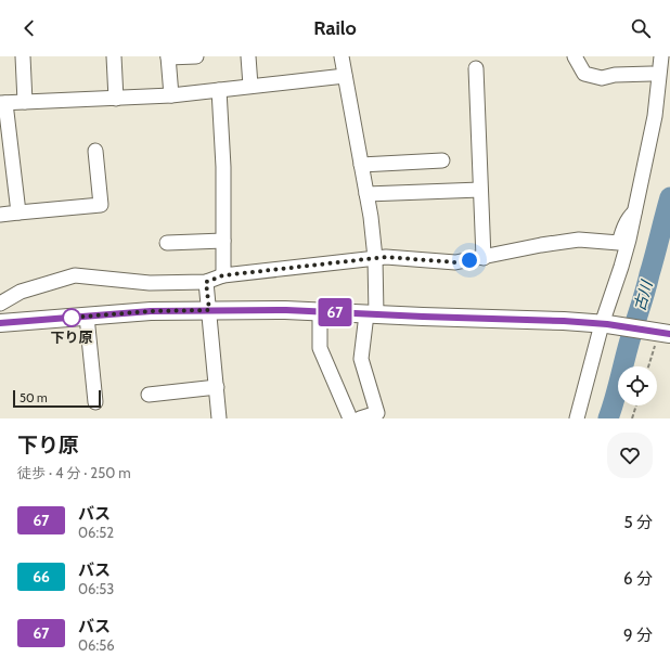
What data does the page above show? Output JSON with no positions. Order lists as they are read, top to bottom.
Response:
{
  "water": ["古川"],
  "places": ["下り原"],
  "lines": ["bus line 67"],
  "scale_bar": "50 m",
  "page": {
    "header": "Railo",
    "on_map": "67",
    "scale": "50 m",
    "heading": ["下り原", "徒歩 · 4 分 · 250 m"],
    "list": [
      {
        "mark": "67",
        "name": "バス",
        "note": "06:52",
        "value": "5 分"
      },
      {
        "mark": "66",
        "name": "バス",
        "note": "06:53",
        "value": "6 分"
      },
      {
        "mark": "67",
        "name": "バス",
        "note": "06:56",
        "value": "9 分"
      }
    ]
  }
}
